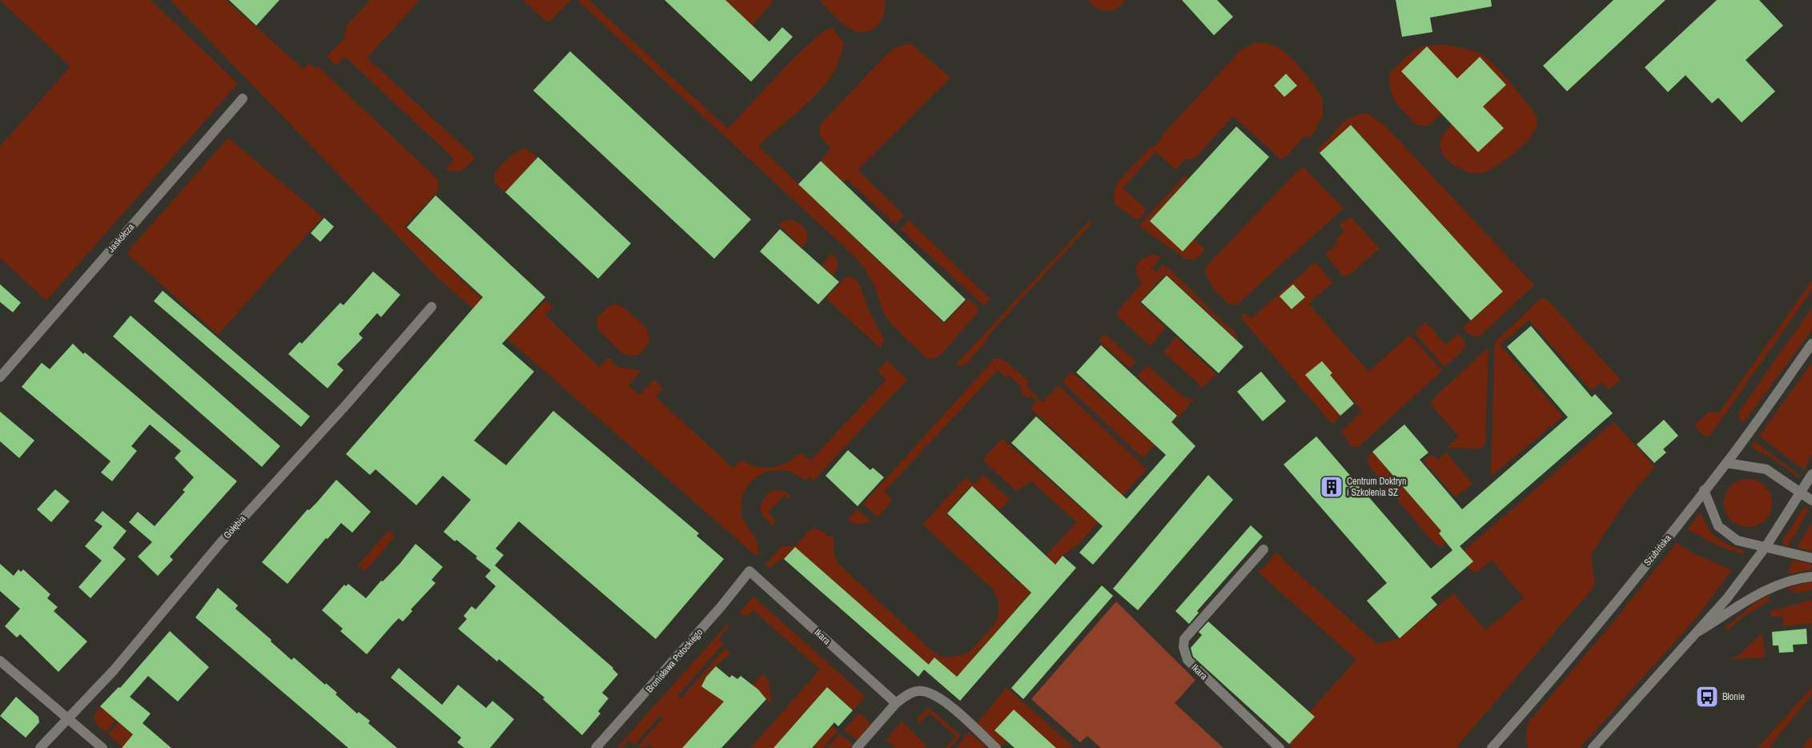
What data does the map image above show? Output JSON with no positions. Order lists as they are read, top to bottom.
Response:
{
  "streets": {
    "street": [
      "Jaskółcza",
      "Gołębia",
      "Szubińska",
      "Ikara",
      "Bronisława Potockiego"
    ]
  },
  "crossings": [
    ["Ikara", "Bronisława Potockiego"]
  ],
  "places": {
    "building": ["Centrum Doktryn i Szkolenia SZ"],
    "bus stop": ["Błonie"]
  }
}
